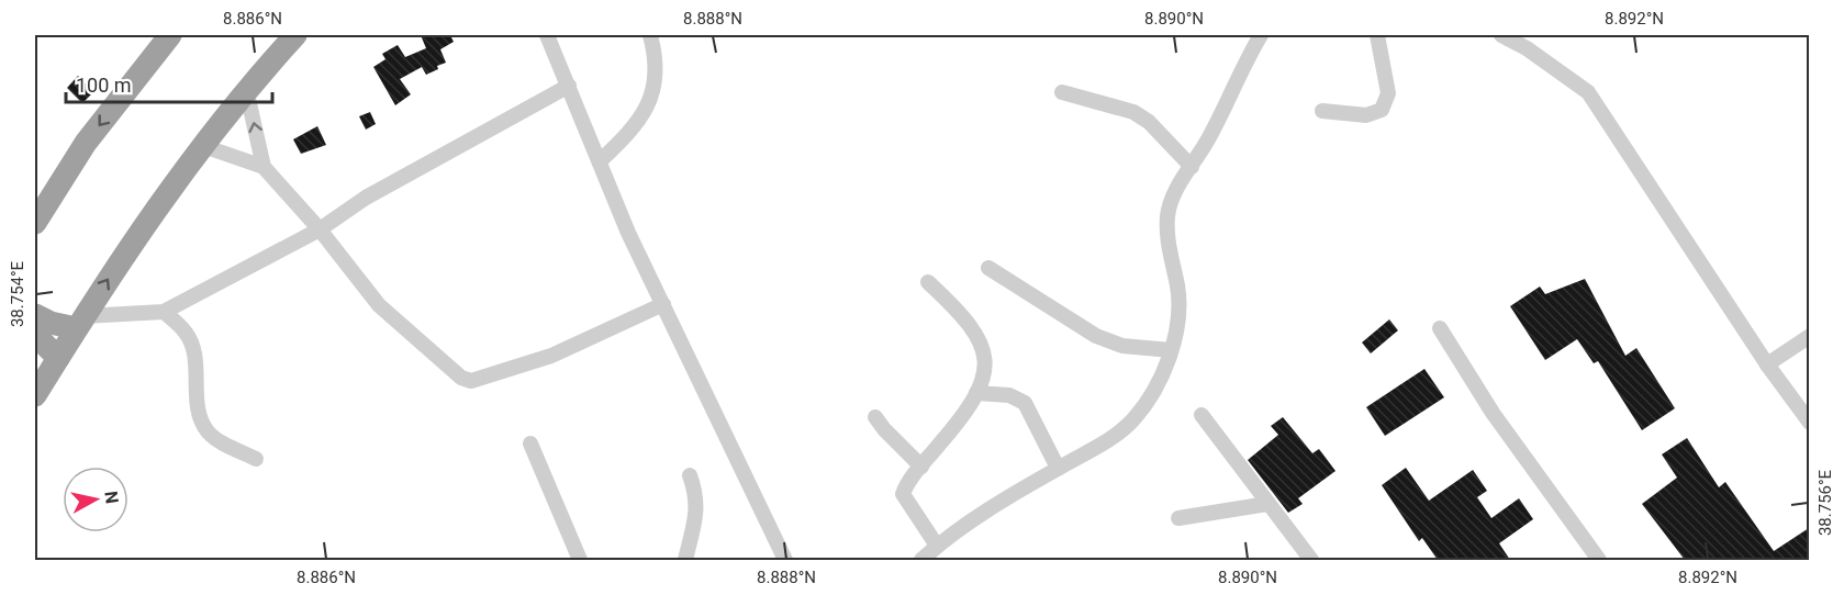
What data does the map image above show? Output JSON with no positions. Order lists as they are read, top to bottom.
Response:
{
  "scale_bar": "100 m",
  "north": "right",
  "coordinates": [
    "8.886°N",
    "8.888°N",
    "8.890°N",
    "8.892°N",
    "38.754°E",
    "38.756°E"
  ]
}
